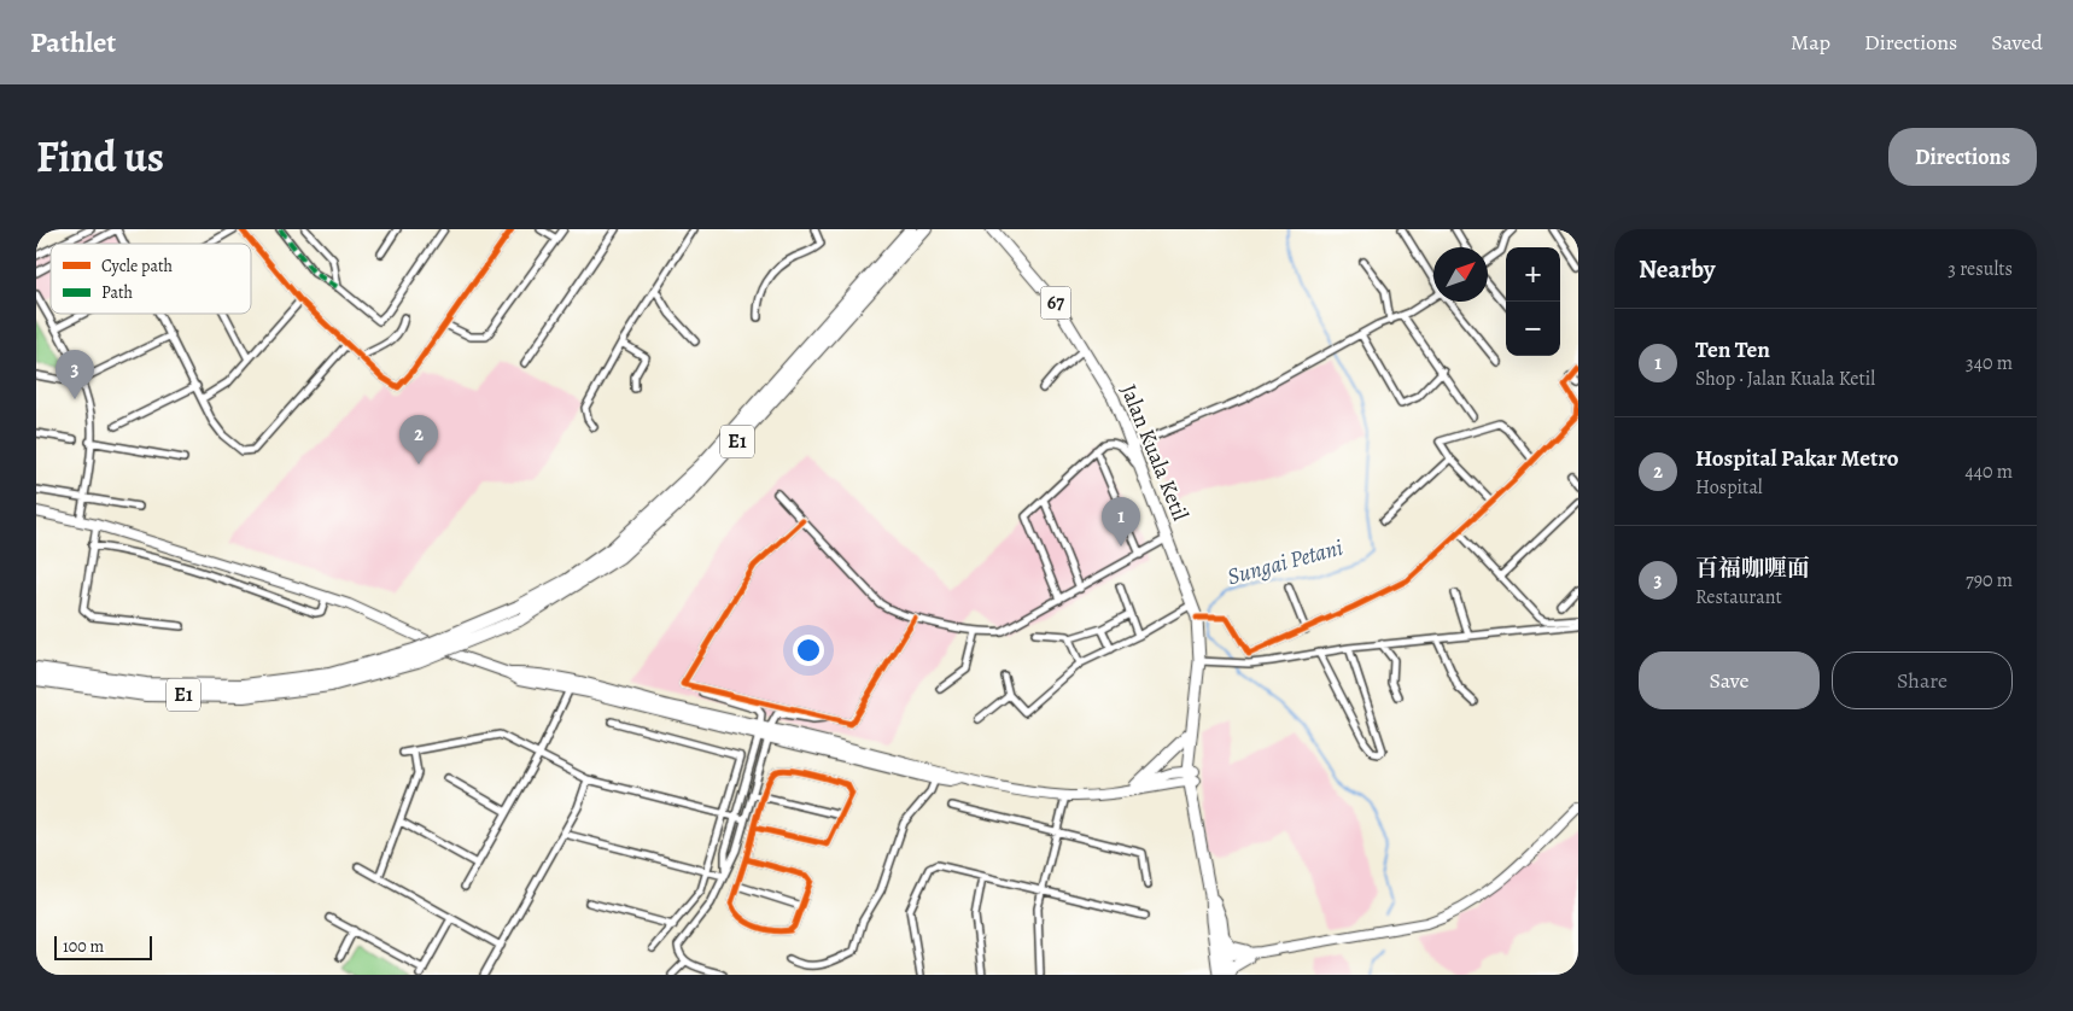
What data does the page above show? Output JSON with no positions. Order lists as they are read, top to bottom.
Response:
{
  "streets": {
    "highway": ["E1"],
    "main road": ["67", "Jalan Kuala Ketil"]
  },
  "water": ["Sungai Petani"],
  "legend": ["Cycle path", "Path"],
  "scale_bar": "100 m",
  "north": "top right",
  "page": {
    "header": "Pathlet",
    "nav": ["Map", "Directions", "Saved"],
    "title": "Find us",
    "buttons": [
      "Directions",
      ["Save", "Share"]
    ],
    "heading": ["Nearby", "3 results"],
    "map_buttons": ["+", "−"],
    "list": [
      {
        "mark": "1",
        "name": "Ten Ten",
        "note": "Shop · Jalan Kuala Ketil",
        "value": "340 m"
      },
      {
        "mark": "2",
        "name": "Hospital Pakar Metro",
        "note": "Hospital",
        "value": "440 m"
      },
      {
        "mark": "3",
        "name": "百福咖喱面",
        "note": "Restaurant",
        "value": "790 m"
      }
    ],
    "pins": ["3", "2", "1"],
    "scale": "100 m"
  }
}
